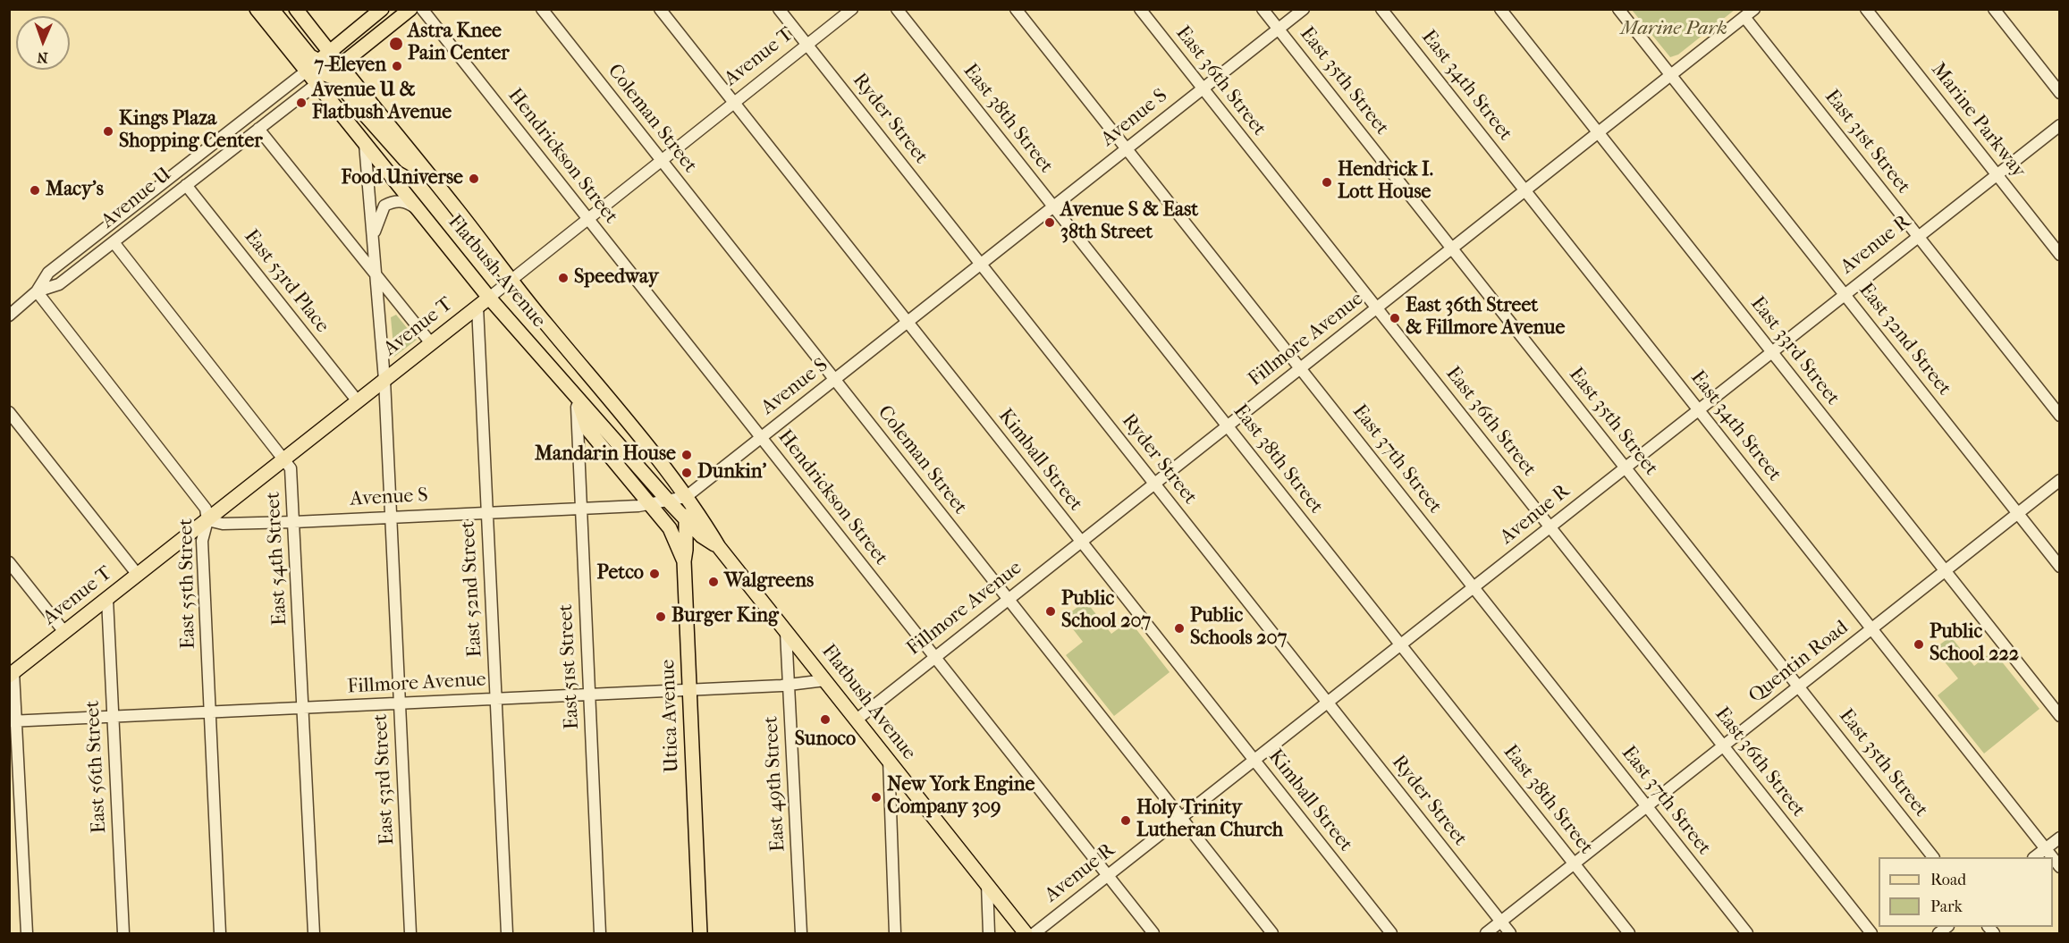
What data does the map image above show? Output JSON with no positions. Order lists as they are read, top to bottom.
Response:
{
  "streets": {
    "main road": [
      "Avenue T",
      "Avenue U",
      "Flatbush Avenue",
      "Utica Avenue"
    ],
    "street": [
      "East 36th Street",
      "East 35th Street",
      "East 34th Street",
      "Avenue S",
      "Coleman Street",
      "Ryder Street",
      "East 38th Street",
      "Marine Parkway",
      "East 31st Street",
      "Hendrickson Street",
      "Avenue R",
      "East 53rd Place",
      "Fillmore Avenue",
      "East 32nd Street",
      "East 33rd Street",
      "East 37th Street",
      "Kimball Street",
      "East 54th Street",
      "East 55th Street",
      "East 52nd Street",
      "Quentin Road",
      "East 51st Street",
      "East 56th Street",
      "East 53rd Street",
      "East 49th Street"
    ]
  },
  "crossings": [
    ["Avenue T", "Avenue S"],
    ["Avenue T", "Coleman Street"],
    ["Avenue T", "Ryder Street"],
    ["Avenue T", "Hendrickson Street"],
    ["Avenue T", "Flatbush Avenue"],
    ["Avenue T", "East 53rd Place"],
    ["Avenue T", "Kimball Street"],
    ["Avenue T", "East 54th Street"],
    ["Avenue T", "East 55th Street"],
    ["Avenue T", "East 52nd Street"],
    ["Avenue T", "East 56th Street"],
    ["Avenue T", "East 53rd Street"],
    ["East 36th Street", "Avenue S"],
    ["East 36th Street", "Avenue R"],
    ["East 36th Street", "Fillmore Avenue"],
    ["East 36th Street", "Quentin Road"],
    ["East 35th Street", "Avenue S"],
    ["East 35th Street", "Avenue R"],
    ["East 35th Street", "Fillmore Avenue"],
    ["East 35th Street", "Quentin Road"],
    ["East 34th Street", "Avenue R"],
    ["East 34th Street", "Fillmore Avenue"],
    ["East 34th Street", "Quentin Road"],
    ["Avenue S", "Coleman Street"],
    ["Avenue S", "Ryder Street"],
    ["Avenue S", "East 38th Street"],
    ["Avenue S", "Hendrickson Street"],
    ["Avenue S", "Flatbush Avenue"],
    ["Avenue S", "East 37th Street"],
    ["Avenue S", "Kimball Street"],
    ["Avenue S", "East 54th Street"],
    ["Avenue S", "East 55th Street"],
    ["Avenue S", "East 52nd Street"],
    ["Avenue S", "East 51st Street"],
    ["Avenue S", "Utica Avenue"],
    ["Avenue S", "East 53rd Street"],
    ["Coleman Street", "Avenue R"],
    ["Coleman Street", "Fillmore Avenue"],
    ["Ryder Street", "Avenue R"],
    ["Ryder Street", "Fillmore Avenue"],
    ["Ryder Street", "Quentin Road"],
    ["East 38th Street", "Avenue R"],
    ["East 38th Street", "Fillmore Avenue"],
    ["East 38th Street", "Quentin Road"],
    ["Marine Parkway", "Avenue R"],
    ["East 31st Street", "Avenue R"],
    ["East 31st Street", "Fillmore Avenue"],
    ["Hendrickson Street", "Avenue R"],
    ["Hendrickson Street", "Fillmore Avenue"],
    ["Avenue U", "Flatbush Avenue"],
    ["Avenue U", "East 53rd Place"],
    ["Avenue U", "East 54th Street"],
    ["Avenue U", "East 55th Street"],
    ["Avenue R", "East 32nd Street"],
    ["Avenue R", "East 33rd Street"],
    ["Avenue R", "East 37th Street"],
    ["Avenue R", "Kimball Street"],
    ["Flatbush Avenue", "Fillmore Avenue"],
    ["Flatbush Avenue", "East 51st Street"],
    ["Flatbush Avenue", "Utica Avenue"],
    ["Flatbush Avenue", "East 53rd Street"],
    ["Flatbush Avenue", "East 49th Street"],
    ["Fillmore Avenue", "East 32nd Street"],
    ["Fillmore Avenue", "East 33rd Street"],
    ["Fillmore Avenue", "East 37th Street"],
    ["Fillmore Avenue", "Kimball Street"],
    ["Fillmore Avenue", "East 54th Street"],
    ["Fillmore Avenue", "East 55th Street"],
    ["Fillmore Avenue", "East 52nd Street"],
    ["Fillmore Avenue", "East 51st Street"],
    ["Fillmore Avenue", "Utica Avenue"],
    ["Fillmore Avenue", "East 56th Street"],
    ["Fillmore Avenue", "East 53rd Street"],
    ["Fillmore Avenue", "East 49th Street"],
    ["East 32nd Street", "Quentin Road"],
    ["East 33rd Street", "Quentin Road"],
    ["East 37th Street", "Quentin Road"]
  ],
  "parks": ["Marine Park"],
  "places": [
    "Astra Knee Pain Center",
    "7-Eleven",
    "Avenue U & Flatbush Avenue",
    "Kings Plaza Shopping Center",
    "Food Universe",
    "Hendrick I. Lott House",
    "Macy's",
    "Avenue S & East 38th Street",
    "Speedway",
    "East 36th Street & Fillmore Avenue",
    "Mandarin House",
    "Dunkin'",
    "Petco",
    "Walgreens",
    "Public School 207",
    "Burger King",
    "Public Schools 207",
    "Public School 222",
    "Sunoco",
    "New York Engine Company 309",
    "Holy Trinity Lutheran Church"
  ],
  "legend": ["Road", "Park"],
  "north": "bottom"
}
